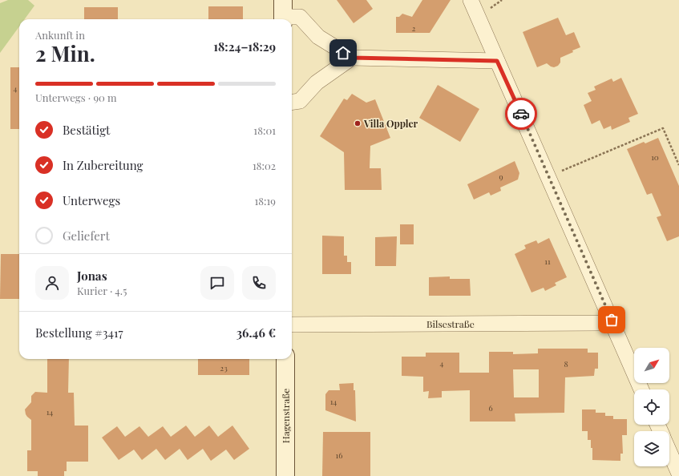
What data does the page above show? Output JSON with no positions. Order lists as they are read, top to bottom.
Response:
{
  "streets": {
    "main road": ["Hagenstraße"],
    "street": ["Bilsestraße"]
  },
  "places": ["Villa Oppler"],
  "house_numbers": [
    "2",
    "4",
    "10",
    "9",
    "11",
    "4",
    "8",
    "23",
    "14",
    "6",
    "14",
    "16"
  ],
  "north": "top right",
  "page": {
    "heading": ["2 Min.", "Ankunft in", "18:24–18:29"],
    "panel": [
      "Jonas",
      "Kurier · 4.5",
      "Bestellung #3417",
      "36.46 €"
    ],
    "bar": "Unterwegs · 90 m",
    "list": [
      ["Bestätigt", "18:01"],
      ["In Zubereitung", "18:02"],
      ["Unterwegs", "18:19"],
      "Geliefert"
    ]
  }
}
